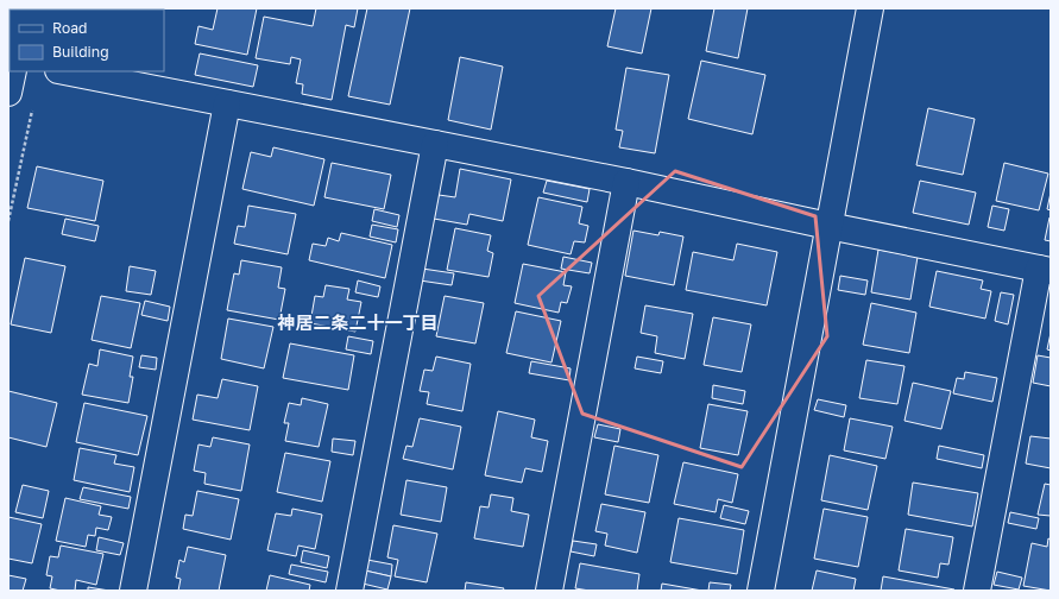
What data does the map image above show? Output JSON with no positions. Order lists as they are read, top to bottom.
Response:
{
  "districts": ["神居二条二十一丁目"],
  "legend": ["Road", "Building"]
}
